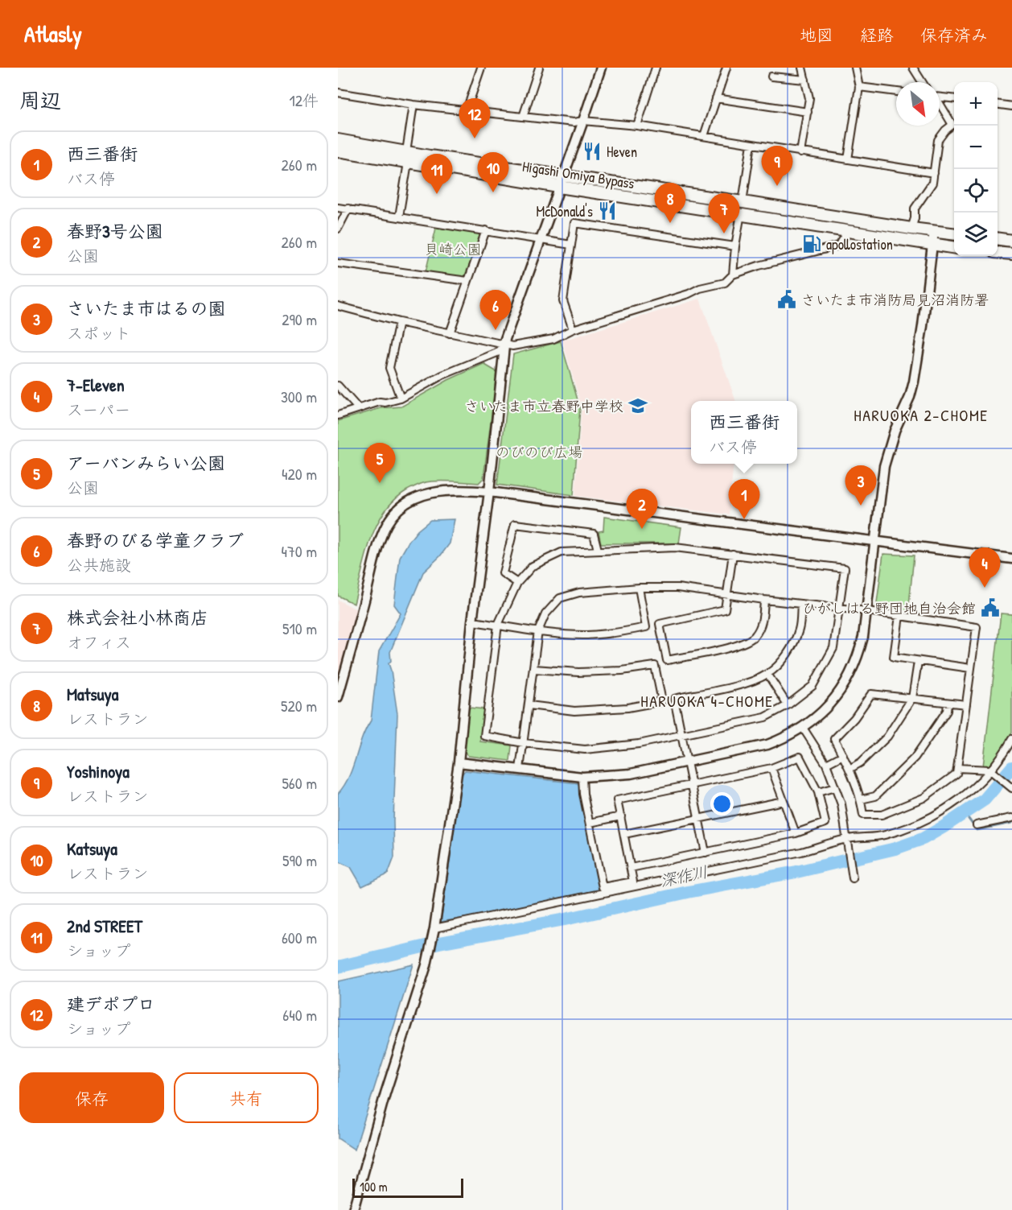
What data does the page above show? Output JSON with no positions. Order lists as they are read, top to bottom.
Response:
{
  "streets": {
    "highway": ["Higashi Omiya Bypass"]
  },
  "districts": ["HARUOKA 2-CHOME", "HARUOKA 4-CHOME"],
  "water": ["深作川"],
  "parks": ["貝崎公園", "のびのび広場"],
  "places": {
    "restaurant": ["Heven", "McDonald's"],
    "fuel station": ["apollostation"],
    "public building": ["さいたま市消防局見沼消防署", "ひがしはる野団地自治会館"],
    "school or university": ["さいたま市立春野中学校"]
  },
  "scale_bar": "100 m",
  "north": "bottom right",
  "page": {
    "header": "Atlasly",
    "nav": ["地図", "経路", "保存済み"],
    "heading": ["周辺", "12件"],
    "map_buttons": ["+", "−"],
    "pins": [
      "12",
      "9",
      "10",
      "11",
      "8",
      "7",
      "6",
      "5",
      "3",
      "1",
      "2",
      "4"
    ],
    "list": [
      {
        "mark": "1",
        "name": "西三番街",
        "note": "バス停",
        "value": "260 m"
      },
      {
        "mark": "2",
        "name": "春野3号公園",
        "note": "公園",
        "value": "260 m"
      },
      {
        "mark": "3",
        "name": "さいたま市はるの園",
        "note": "スポット",
        "value": "290 m"
      },
      {
        "mark": "4",
        "name": "7-Eleven",
        "note": "スーパー",
        "value": "300 m"
      },
      {
        "mark": "5",
        "name": "アーバンみらい公園",
        "note": "公園",
        "value": "420 m"
      },
      {
        "mark": "6",
        "name": "春野のびる学童クラブ",
        "note": "公共施設",
        "value": "470 m"
      },
      {
        "mark": "7",
        "name": "株式会社小林商店",
        "note": "オフィス",
        "value": "510 m"
      },
      {
        "mark": "8",
        "name": "Matsuya",
        "note": "レストラン",
        "value": "520 m"
      },
      {
        "mark": "9",
        "name": "Yoshinoya",
        "note": "レストラン",
        "value": "560 m"
      },
      {
        "mark": "10",
        "name": "Katsuya",
        "note": "レストラン",
        "value": "590 m"
      },
      {
        "mark": "11",
        "name": "2nd STREET",
        "note": "ショップ",
        "value": "600 m"
      },
      {
        "mark": "12",
        "name": "建デポプロ",
        "note": "ショップ",
        "value": "640 m"
      }
    ],
    "popup": ["西三番街", "バス停"],
    "buttons": ["保存", "共有"],
    "scale": "100 m"
  }
}
